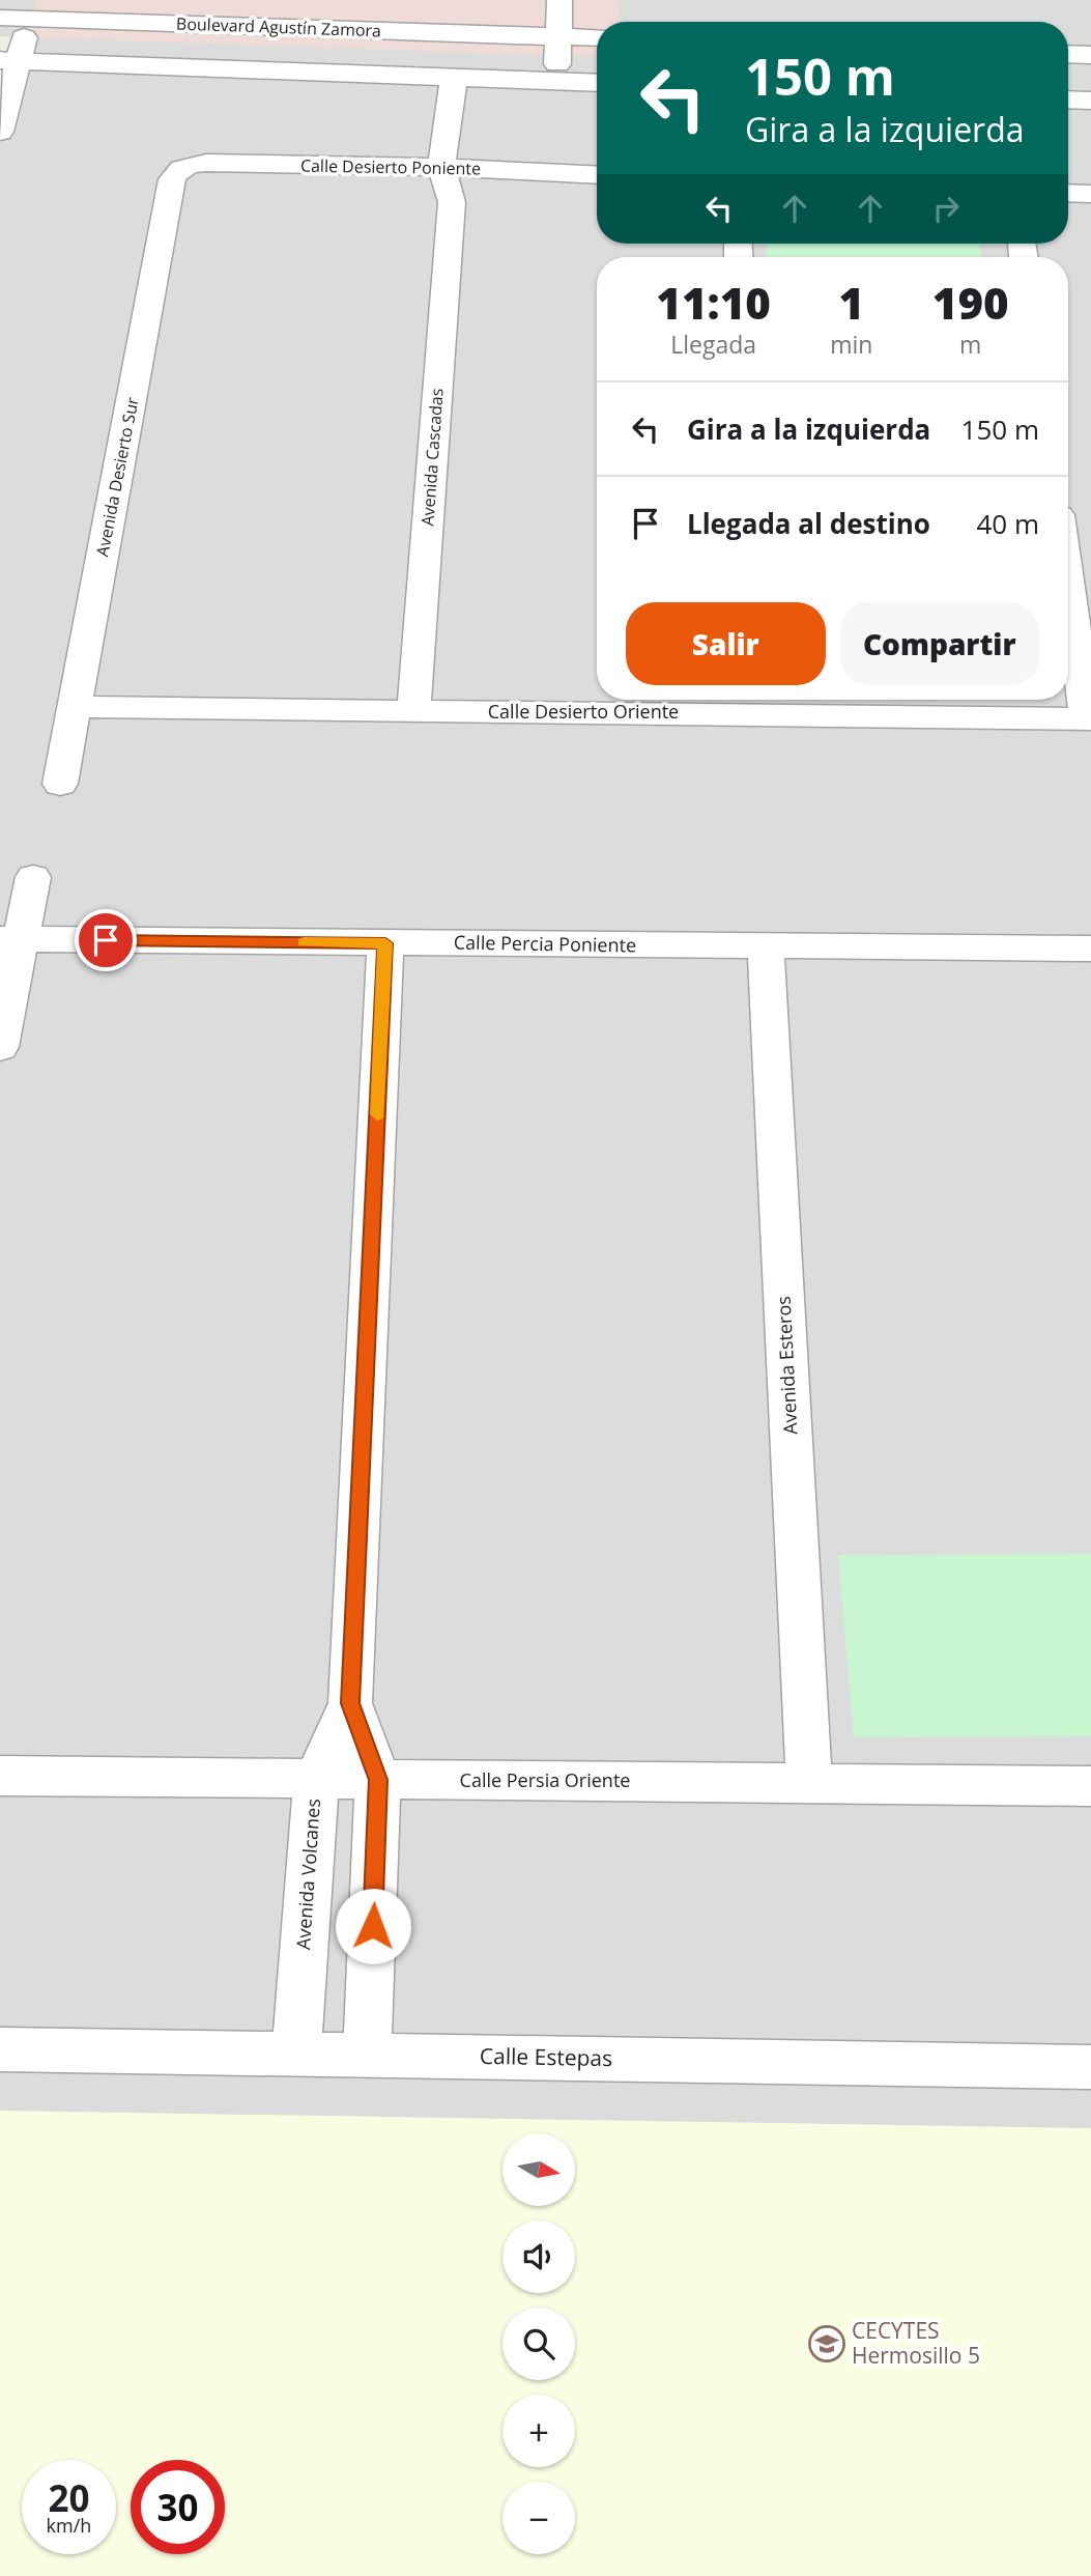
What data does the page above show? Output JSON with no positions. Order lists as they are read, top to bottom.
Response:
{
  "streets": {
    "street": [
      "Boulevard Agustín Zamora",
      "Calle Desierto Poniente",
      "Avenida Cascadas",
      "Avenida Desierto Sur",
      "Calle Desierto Oriente",
      "Calle Percia Poniente",
      "Avenida Esteros",
      "Calle Persia Oriente",
      "Avenida Volcanes",
      "Calle Estepas"
    ]
  },
  "crossings": [
    ["Calle Desierto Poniente", "Avenida Cascadas"],
    ["Calle Desierto Poniente", "Avenida Desierto Sur"],
    ["Avenida Cascadas", "Calle Desierto Oriente"],
    ["Avenida Desierto Sur", "Calle Desierto Oriente"],
    ["Calle Percia Poniente", "Avenida Esteros"],
    ["Calle Percia Poniente", "Avenida Volcanes"],
    ["Avenida Esteros", "Calle Persia Oriente"],
    ["Calle Persia Oriente", "Avenida Volcanes"],
    ["Avenida Volcanes", "Calle Estepas"]
  ],
  "places": {
    "school or university": ["CECYTES Hermosillo 5"]
  },
  "north": "right",
  "page": {
    "turn": ["150 m", "Gira a la izquierda"],
    "eta": [
      "11:10",
      "Llegada",
      "1",
      "min",
      "190",
      "m"
    ],
    "list": [
      {
        "name": "Gira a la izquierda",
        "value": "150 m"
      },
      {
        "name": "Llegada al destino",
        "value": "40 m"
      }
    ],
    "buttons": ["Salir", "Compartir"],
    "map_buttons": ["+", "−"],
    "speed": "20 km/h",
    "limit": "30"
  }
}
